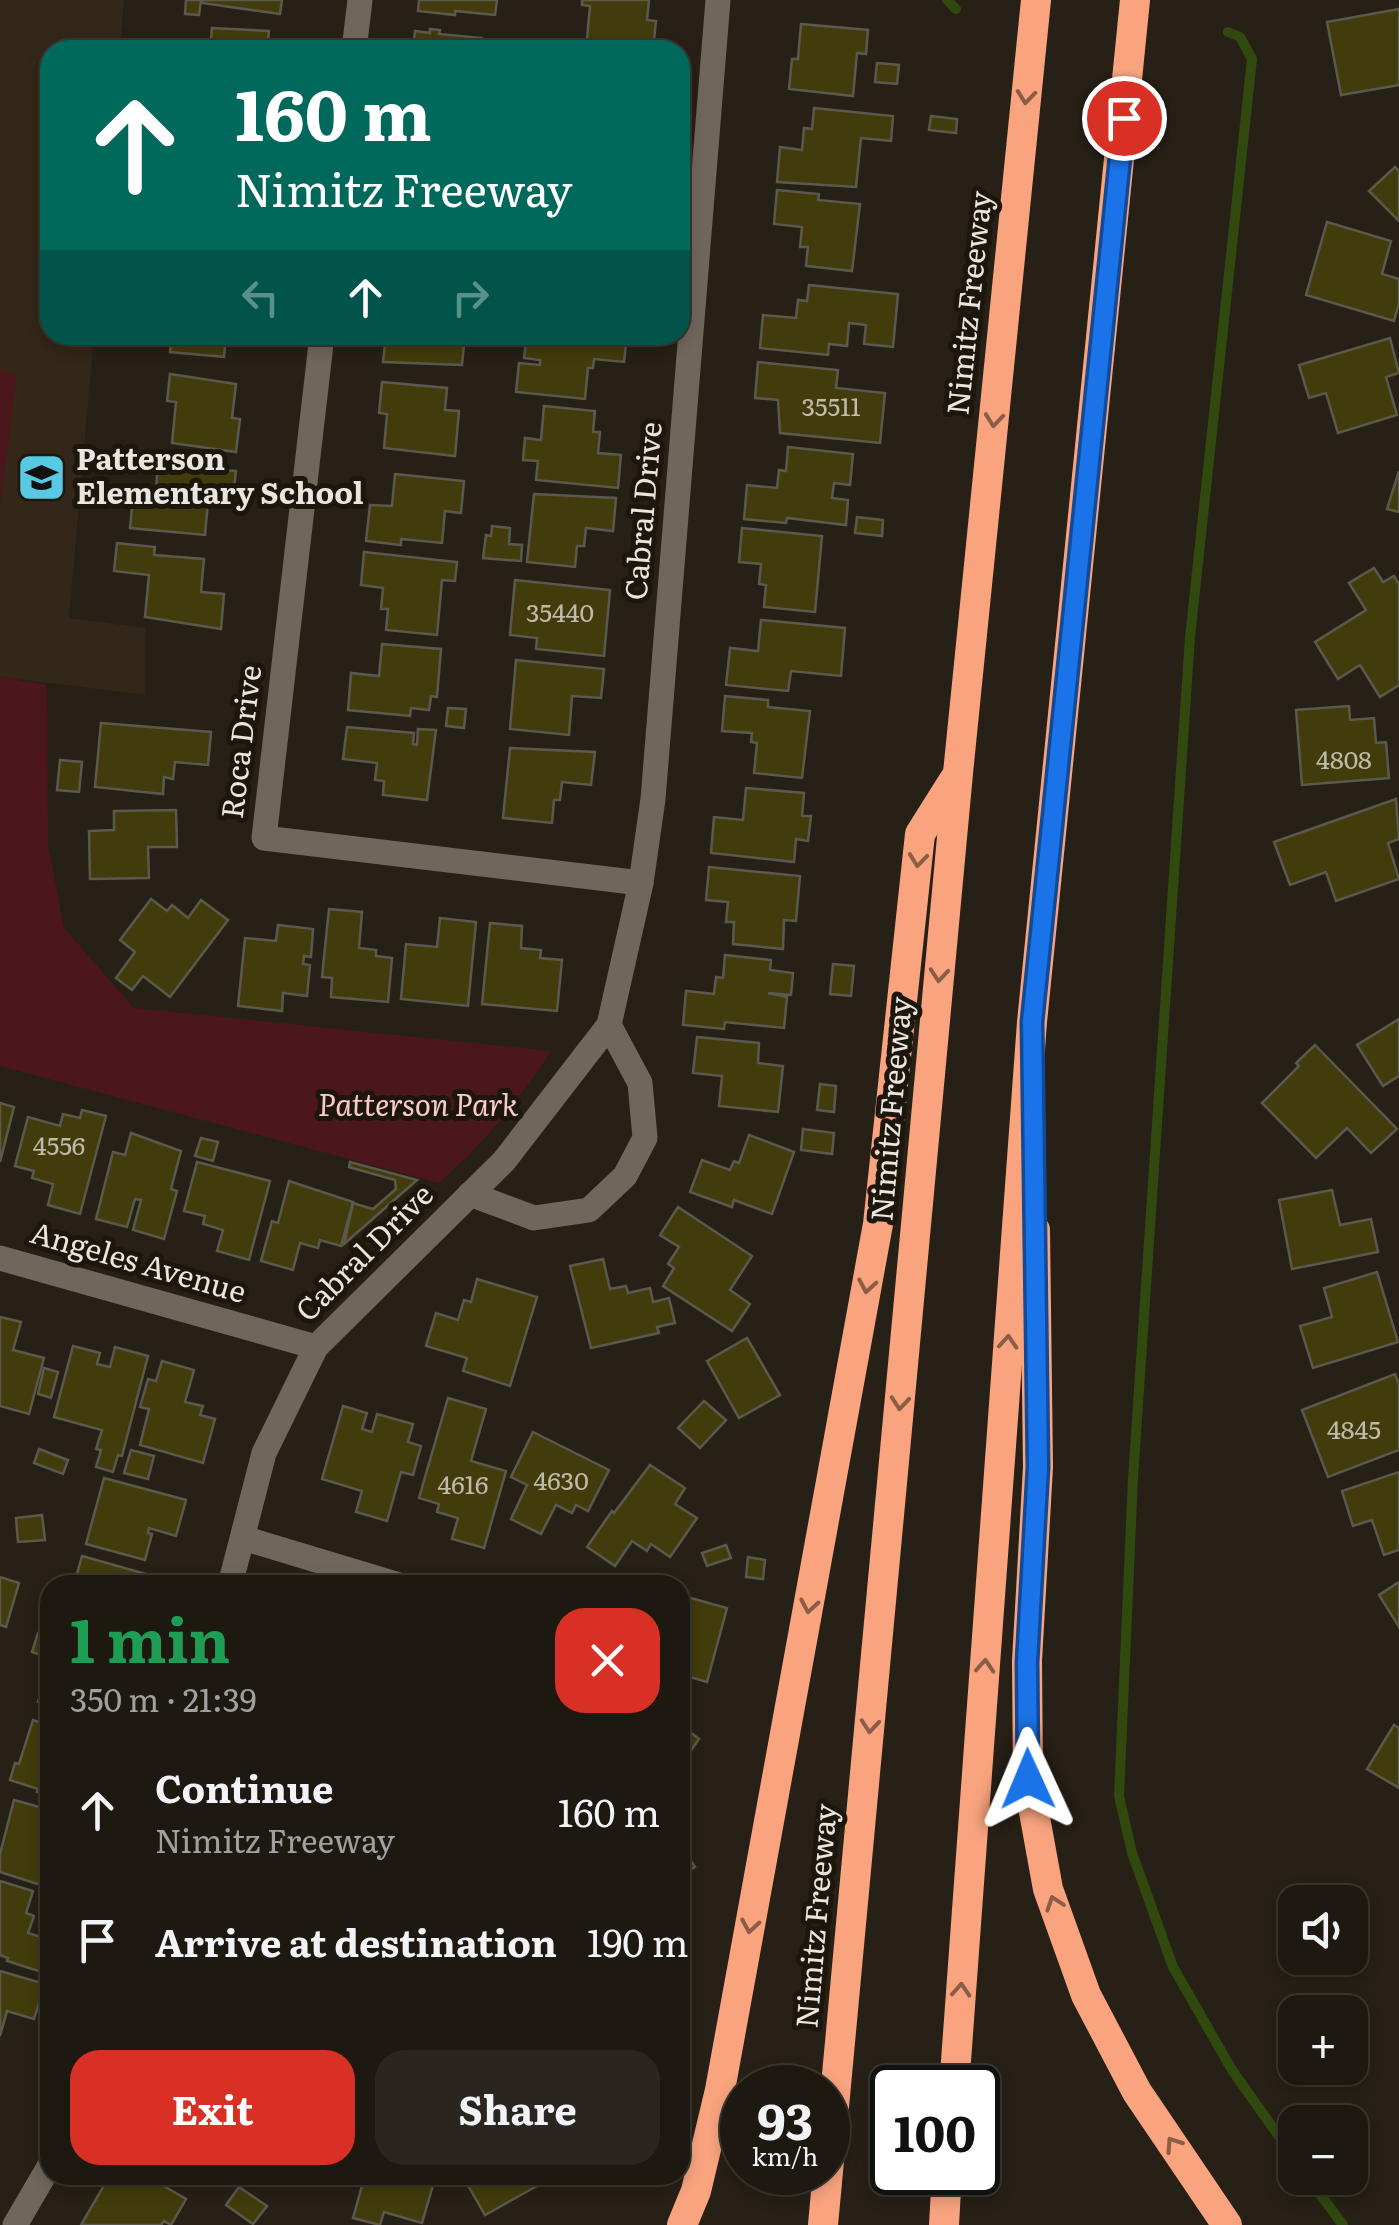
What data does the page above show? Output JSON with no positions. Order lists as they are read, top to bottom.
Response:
{
  "streets": {
    "highway": ["Nimitz Freeway"],
    "street": ["Cabral Drive", "Roca Drive", "Angeles Avenue"]
  },
  "crossings": [
    ["Cabral Drive", "Roca Drive"],
    ["Cabral Drive", "Angeles Avenue"]
  ],
  "parks": ["Patterson Park"],
  "places": {
    "school or university": ["Patterson Elementary School"]
  },
  "house_numbers": [
    "35511",
    "35440",
    "4808",
    "4556",
    "4845",
    "4630",
    "4616"
  ],
  "page": {
    "turn": ["160 m", "Nimitz Freeway"],
    "heading": ["1 min", "350 m · 21:39"],
    "list": [
      {
        "name": "Continue",
        "note": "Nimitz Freeway",
        "value": "160 m"
      },
      {
        "name": "Arrive at destination",
        "value": "190 m"
      }
    ],
    "map_buttons": ["+", "−"],
    "buttons": ["Exit", "Share"],
    "speed": "93 km/h",
    "limit": "100"
  }
}
